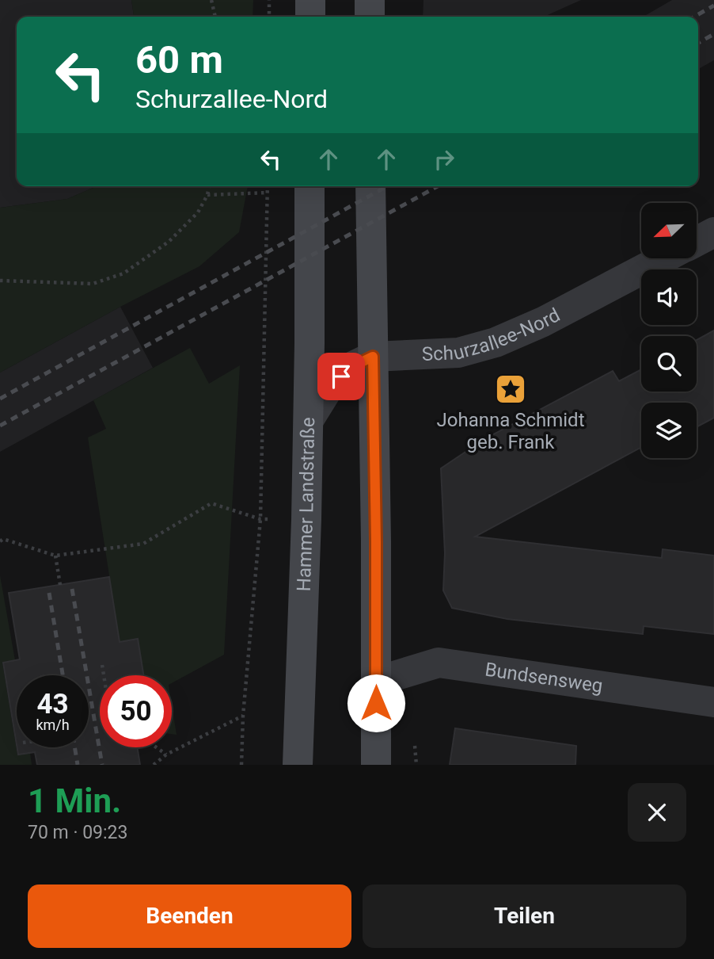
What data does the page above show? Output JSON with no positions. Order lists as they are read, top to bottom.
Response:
{
  "streets": {
    "main road": ["Hammer Landstraße"],
    "street": ["Schurzallee-Nord", "Bundsensweg"]
  },
  "crossings": [
    ["Schurzallee-Nord", "Hammer Landstraße"]
  ],
  "places": {
    "place": ["Johanna Schmidt geb. Frank"]
  },
  "north": "bottom left",
  "page": {
    "turn": ["60 m", "Schurzallee-Nord"],
    "speed": "43 km/h",
    "limit": "50",
    "heading": ["1 Min.", "70 m · 09:23"],
    "buttons": ["Beenden", "Teilen"]
  }
}
